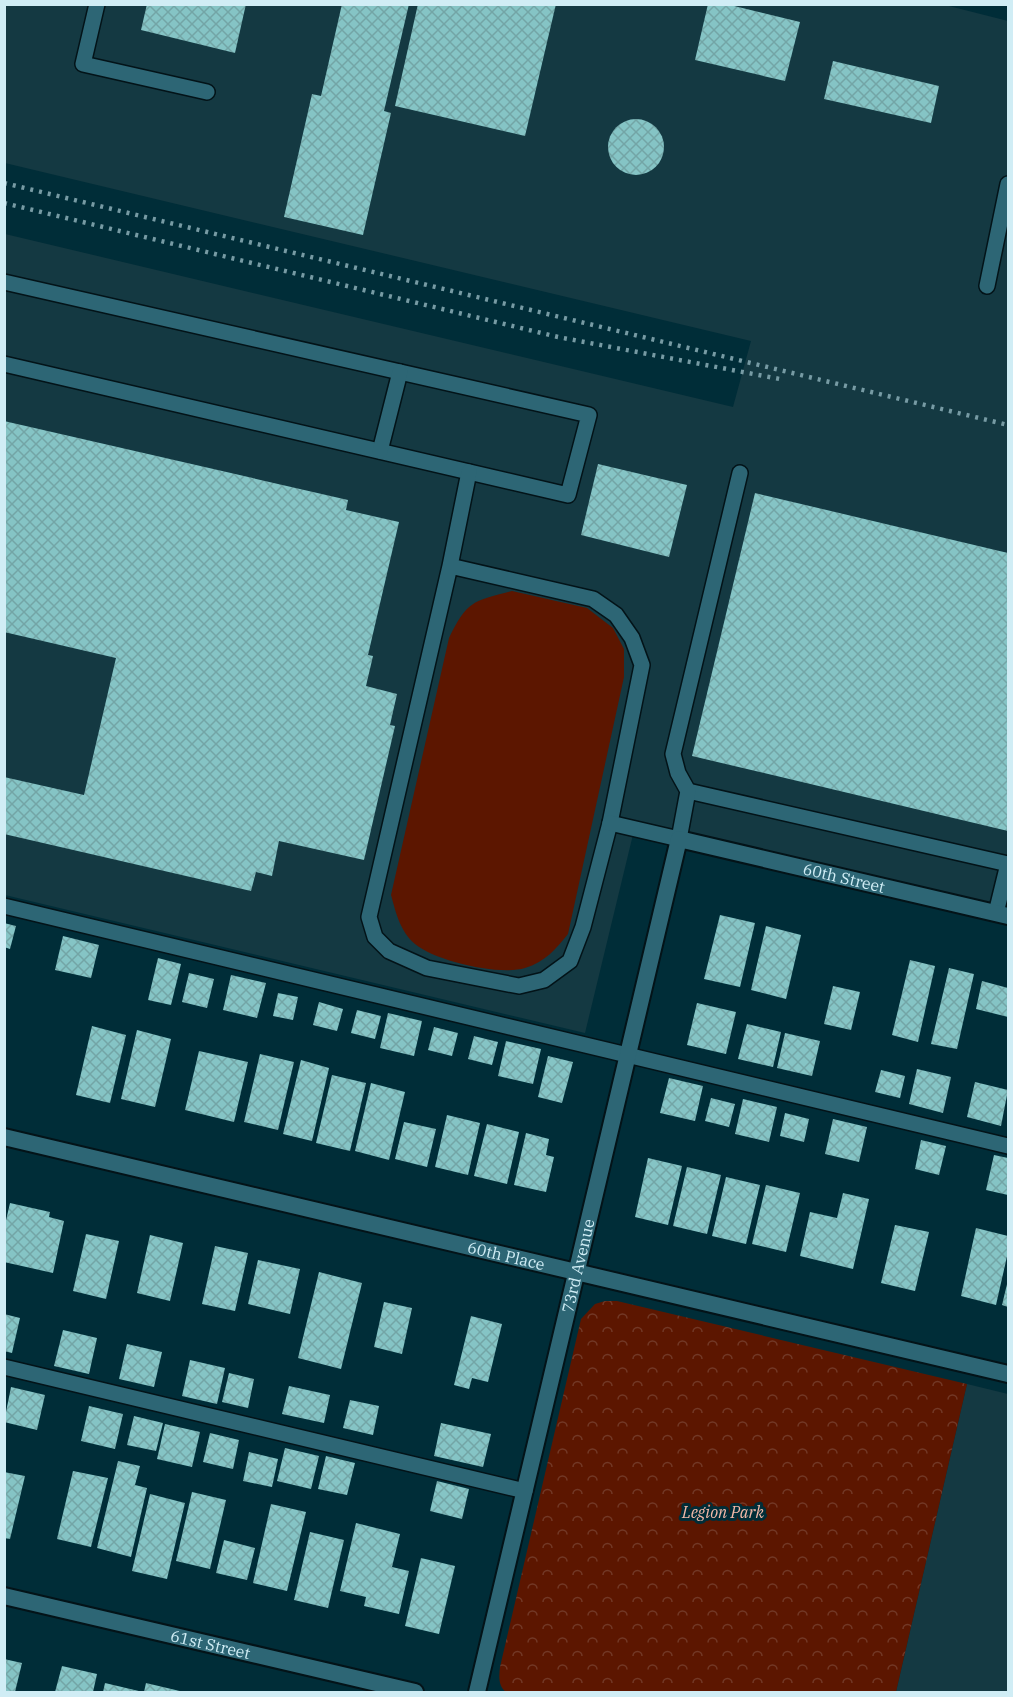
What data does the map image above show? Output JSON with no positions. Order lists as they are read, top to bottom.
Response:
{
  "streets": {
    "street": [
      "60th Street",
      "60th Place",
      "73rd Avenue",
      "61st Street"
    ]
  },
  "crossings": [
    ["60th Street", "73rd Avenue"],
    ["60th Place", "73rd Avenue"]
  ],
  "parks": ["Legion Park"]
}
